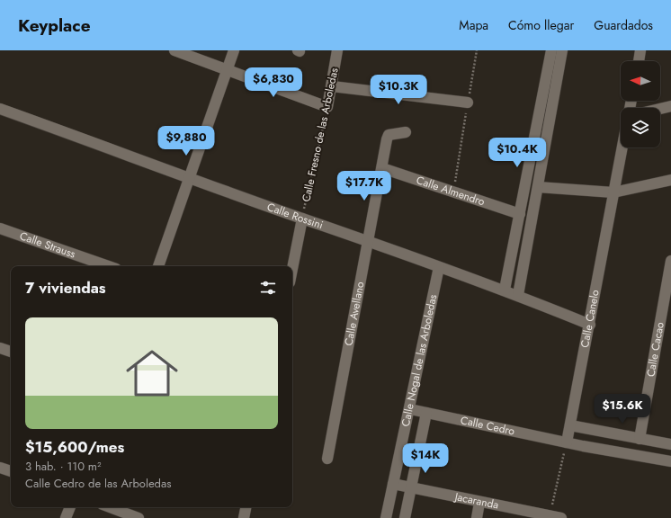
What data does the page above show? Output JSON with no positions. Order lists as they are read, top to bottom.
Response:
{
  "streets": {
    "street": [
      "Calle Fresno de las Arboledas",
      "Calle Almendro",
      "Calle Rossini",
      "Calle Strauss",
      "Calle Avellano",
      "Calle Canelo",
      "Calle Cacao",
      "Calle Nogal de las Arboledas",
      "Calle Cedro",
      "Jacaranda"
    ]
  },
  "crossings": [
    ["Calle Fresno de las Arboledas", "Calle Rossini"],
    ["Calle Almendro", "Calle Avellano"],
    ["Calle Rossini", "Calle Avellano"],
    ["Calle Rossini", "Calle Canelo"],
    ["Calle Rossini", "Calle Nogal de las Arboledas"],
    ["Calle Canelo", "Calle Cedro"],
    ["Calle Nogal de las Arboledas", "Calle Cedro"],
    ["Calle Nogal de las Arboledas", "Jacaranda"]
  ],
  "north": "left",
  "page": {
    "header": "Keyplace",
    "nav": ["Mapa", "Cómo llegar", "Guardados"],
    "price": [
      "$6,830",
      "$10.3K",
      "$9,880",
      "$10.4K",
      "$17.7K",
      "$15.6K",
      "$14K"
    ],
    "heading": "7 viviendas",
    "list": [
      {
        "name": "$15,600/mes",
        "note": "3 hab. · 110 m² · Calle Cedro de las Arboledas"
      }
    ]
  }
}
